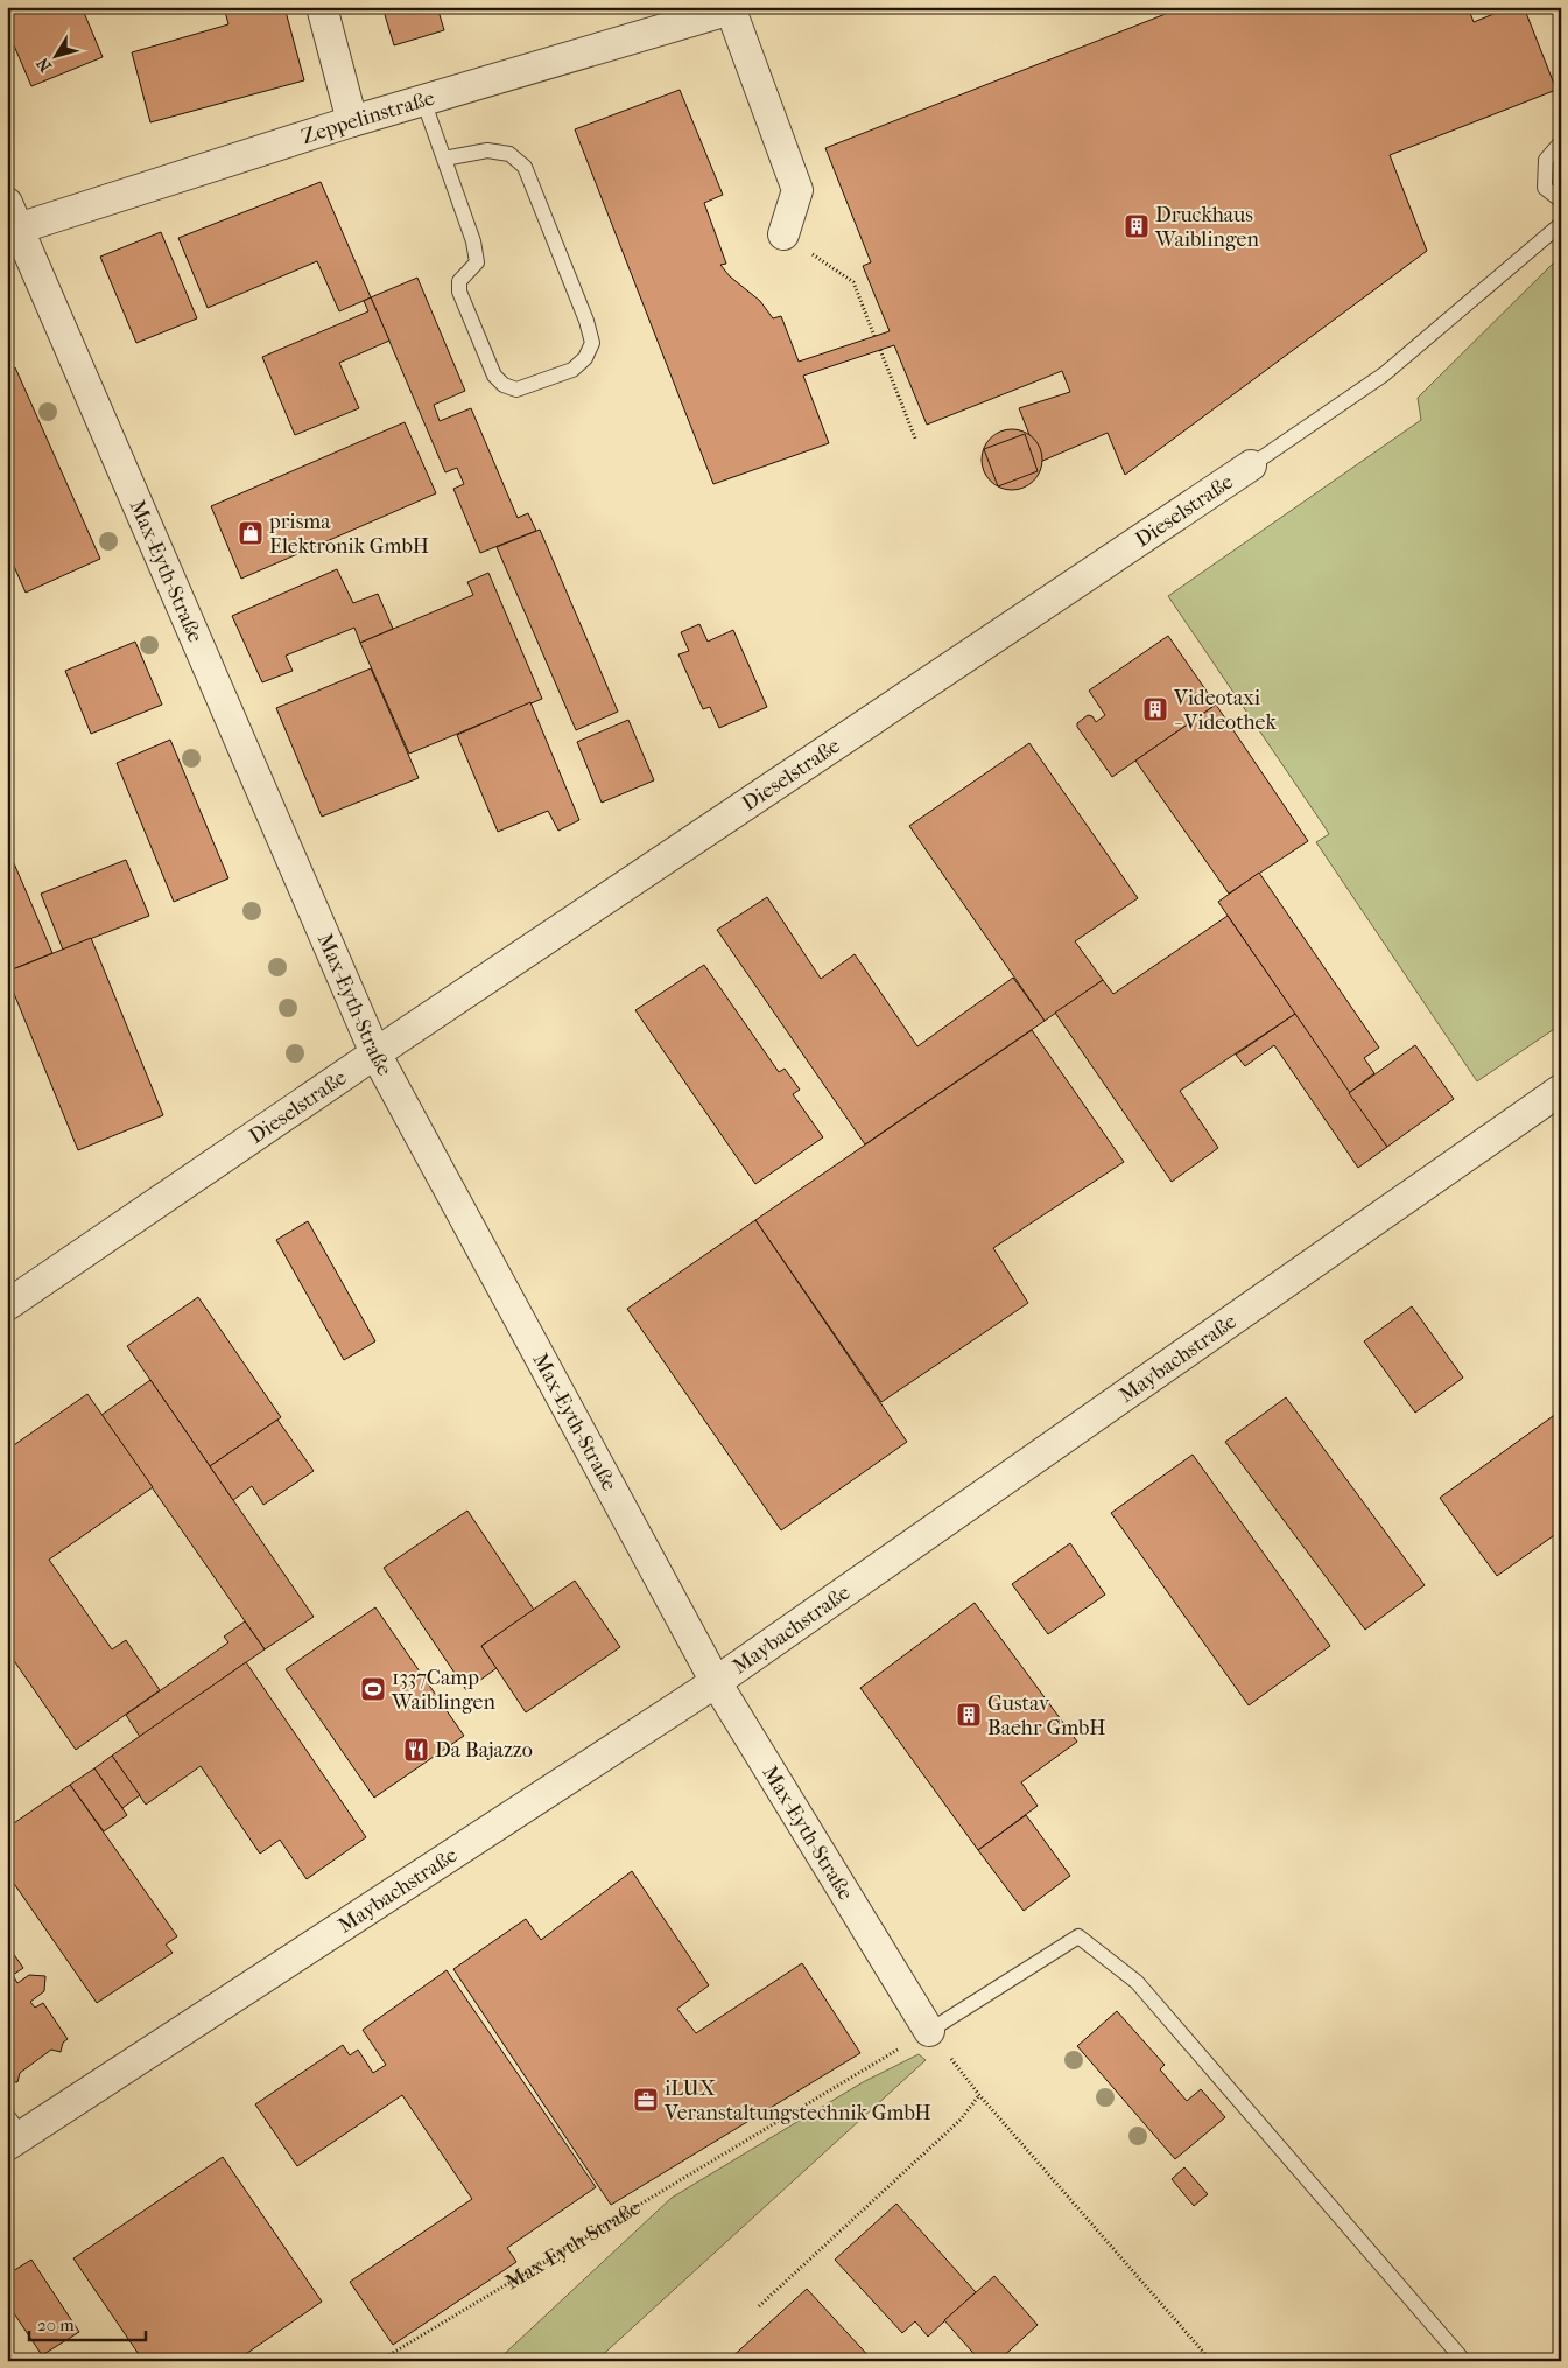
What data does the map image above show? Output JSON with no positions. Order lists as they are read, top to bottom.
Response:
{
  "streets": {
    "street": [
      "Zeppelinstraße",
      "Dieselstraße",
      "Max-Eyth-Straße",
      "Maybachstraße"
    ]
  },
  "crossings": [
    ["Zeppelinstraße", "Max-Eyth-Straße"],
    ["Dieselstraße", "Max-Eyth-Straße"],
    ["Max-Eyth-Straße", "Maybachstraße"]
  ],
  "places": {
    "building": ["Druckhaus Waiblingen", "Videotaxi - Videothek", "Gustav Baehr GmbH"],
    "shop": ["prisma Elektronik GmbH"],
    "sports": ["1337Camp Waiblingen"],
    "restaurant": ["Da Bajazzo"],
    "office": ["iLUX Veranstaltungstechnik GmbH"]
  },
  "scale_bar": "20 m",
  "north": "bottom left"
}
